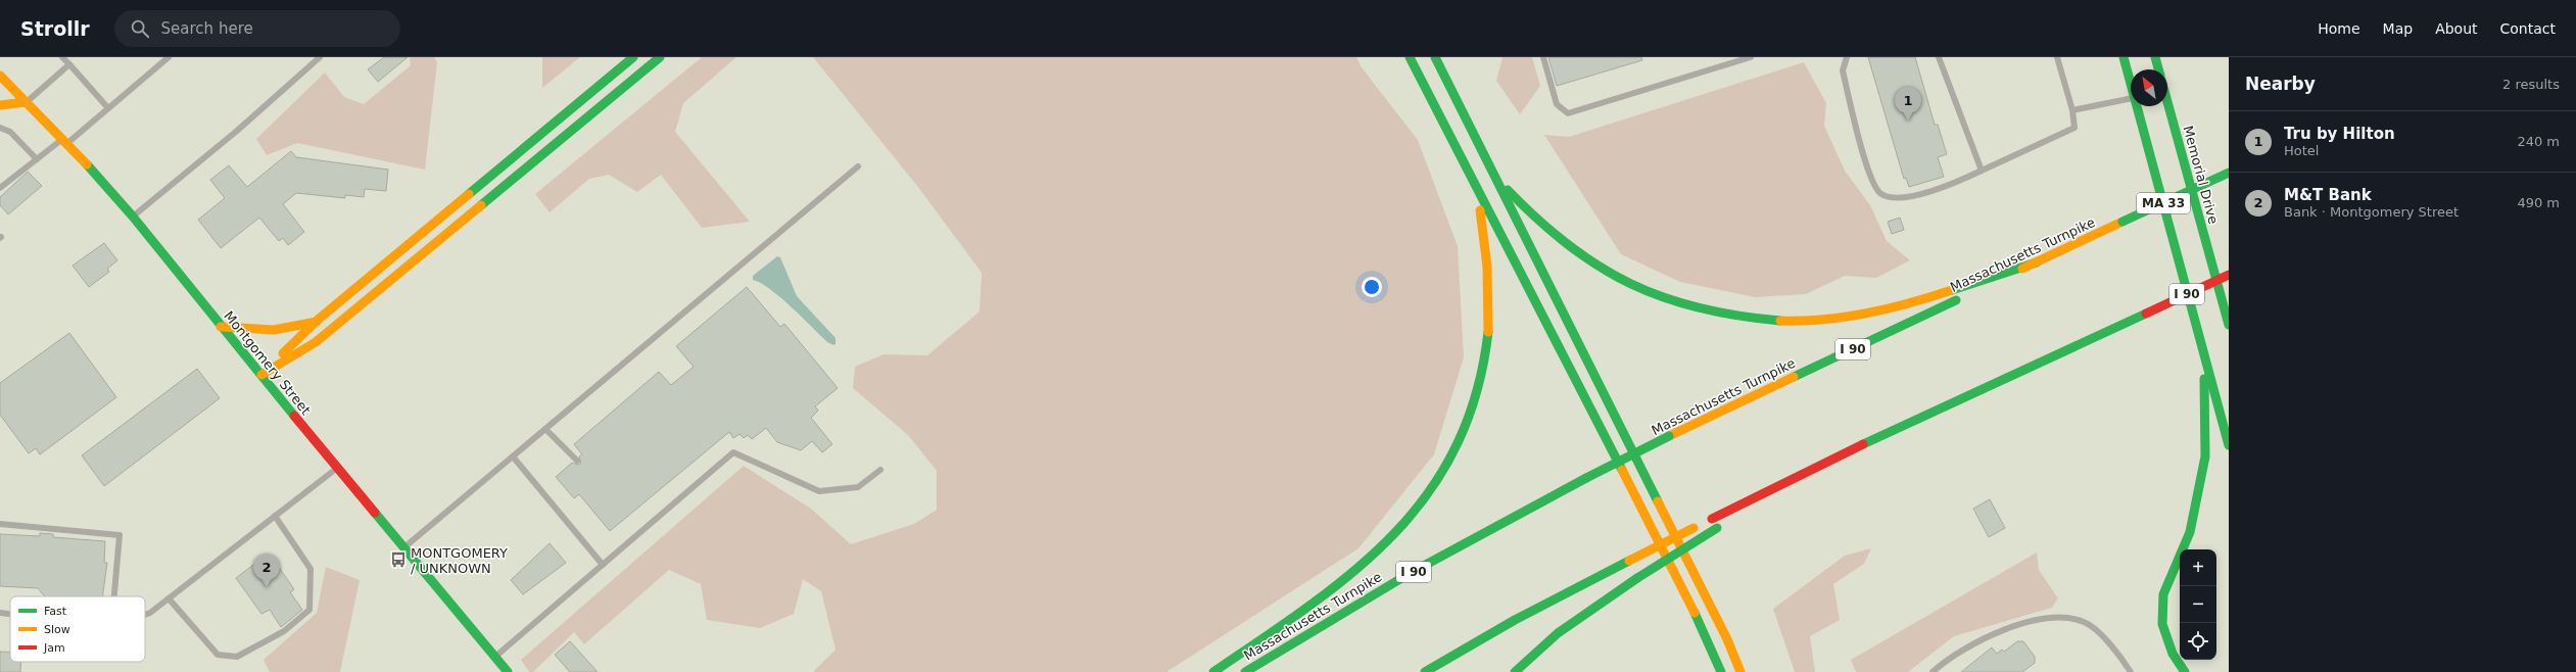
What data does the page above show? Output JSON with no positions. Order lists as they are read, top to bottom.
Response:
{
  "streets": {
    "main road": [
      "Memorial Drive",
      "MA 33",
      "Massachusetts Turnpike",
      "I 90",
      "Montgomery Street"
    ]
  },
  "places": {
    "bus stop": ["MONTGOMERY / UNKNOWN"]
  },
  "legend": ["Fast", "Slow", "Jam"],
  "north": "top left",
  "page": {
    "header": "Strollr",
    "search": "Search here",
    "nav": [
      "Home",
      "Map",
      "About",
      "Contact"
    ],
    "heading": ["Nearby", "2 results"],
    "pins": ["1", "2"],
    "list": [
      {
        "mark": "1",
        "name": "Tru by Hilton",
        "note": "Hotel",
        "value": "240 m"
      },
      {
        "mark": "2",
        "name": "M&T Bank",
        "note": "Bank · Montgomery Street",
        "value": "490 m"
      }
    ],
    "map_buttons": ["+", "−"]
  }
}
